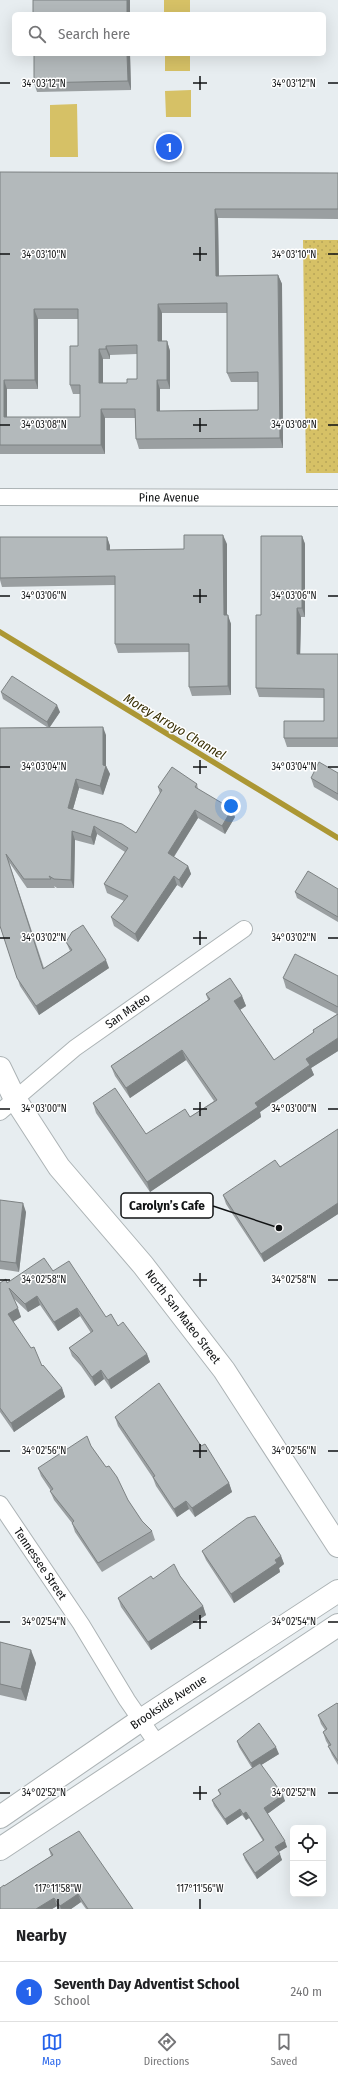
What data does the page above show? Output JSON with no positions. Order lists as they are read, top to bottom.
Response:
{
  "streets": {
    "main road": ["North San Mateo Street", "Brookside Avenue"],
    "street": ["Pine Avenue", "San Mateo", "Tennessee Street"]
  },
  "crossings": [
    ["San Mateo", "North San Mateo Street"],
    ["Tennessee Street", "Brookside Avenue"]
  ],
  "water": ["Morey Arroyo Channel"],
  "places": ["Carolyn’s Cafe"],
  "page": {
    "search": "Search here",
    "pins": "1",
    "heading": "Nearby",
    "list": [
      {
        "mark": "1",
        "name": "Seventh Day Adventist School",
        "note": "School",
        "value": "240 m"
      }
    ],
    "nav": ["Map", "Directions", "Saved"]
  },
  "coordinates": [
    "34°03'12\"N",
    "34°03'10\"N",
    "34°03'08\"N",
    "34°03'06\"N",
    "34°03'04\"N",
    "34°03'02\"N",
    "34°03'00\"N",
    "34°02'58\"N",
    "34°02'56\"N",
    "34°02'54\"N",
    "34°02'52\"N",
    "117°11'58\"W",
    "117°11'56\"W"
  ]
}
